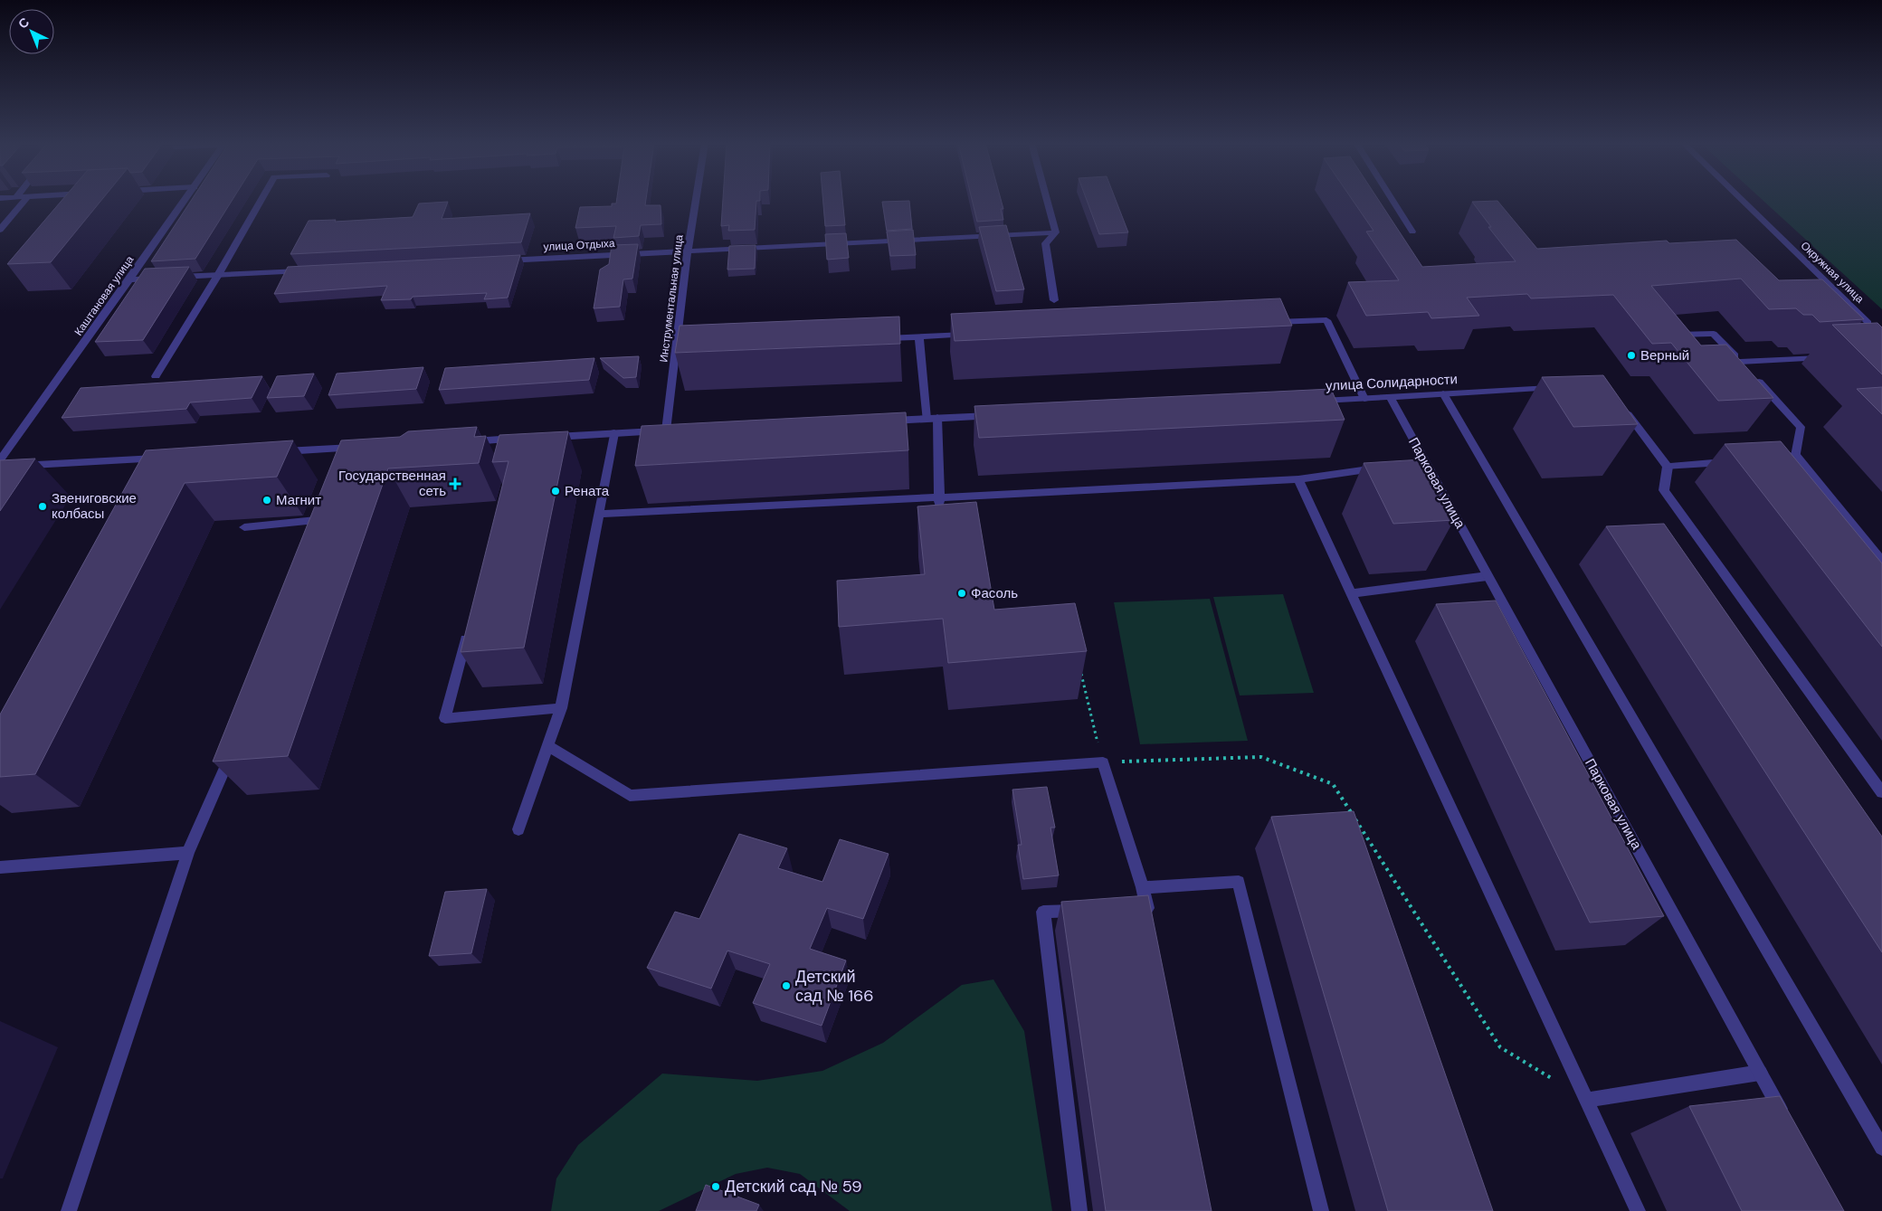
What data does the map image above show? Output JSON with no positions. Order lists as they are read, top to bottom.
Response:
{
  "streets": {
    "street": [
      "улица Отдыха",
      "Окружная улица",
      "Каштановая улица",
      "Инструментальная улица",
      "улица Солидарности",
      "Парковая улица"
    ]
  },
  "crossings": [
    ["улица Отдыха", "Инструментальная улица"],
    ["улица Солидарности", "Парковая улица"]
  ],
  "places": {
    "other": [
      "Верный",
      "Рената",
      "Магнит",
      "Звениговские колбасы",
      "Фасоль",
      "Детский сад № 166",
      "Детский сад № 59"
    ],
    "health": ["Государственная сеть"]
  },
  "north": "top left"
}
